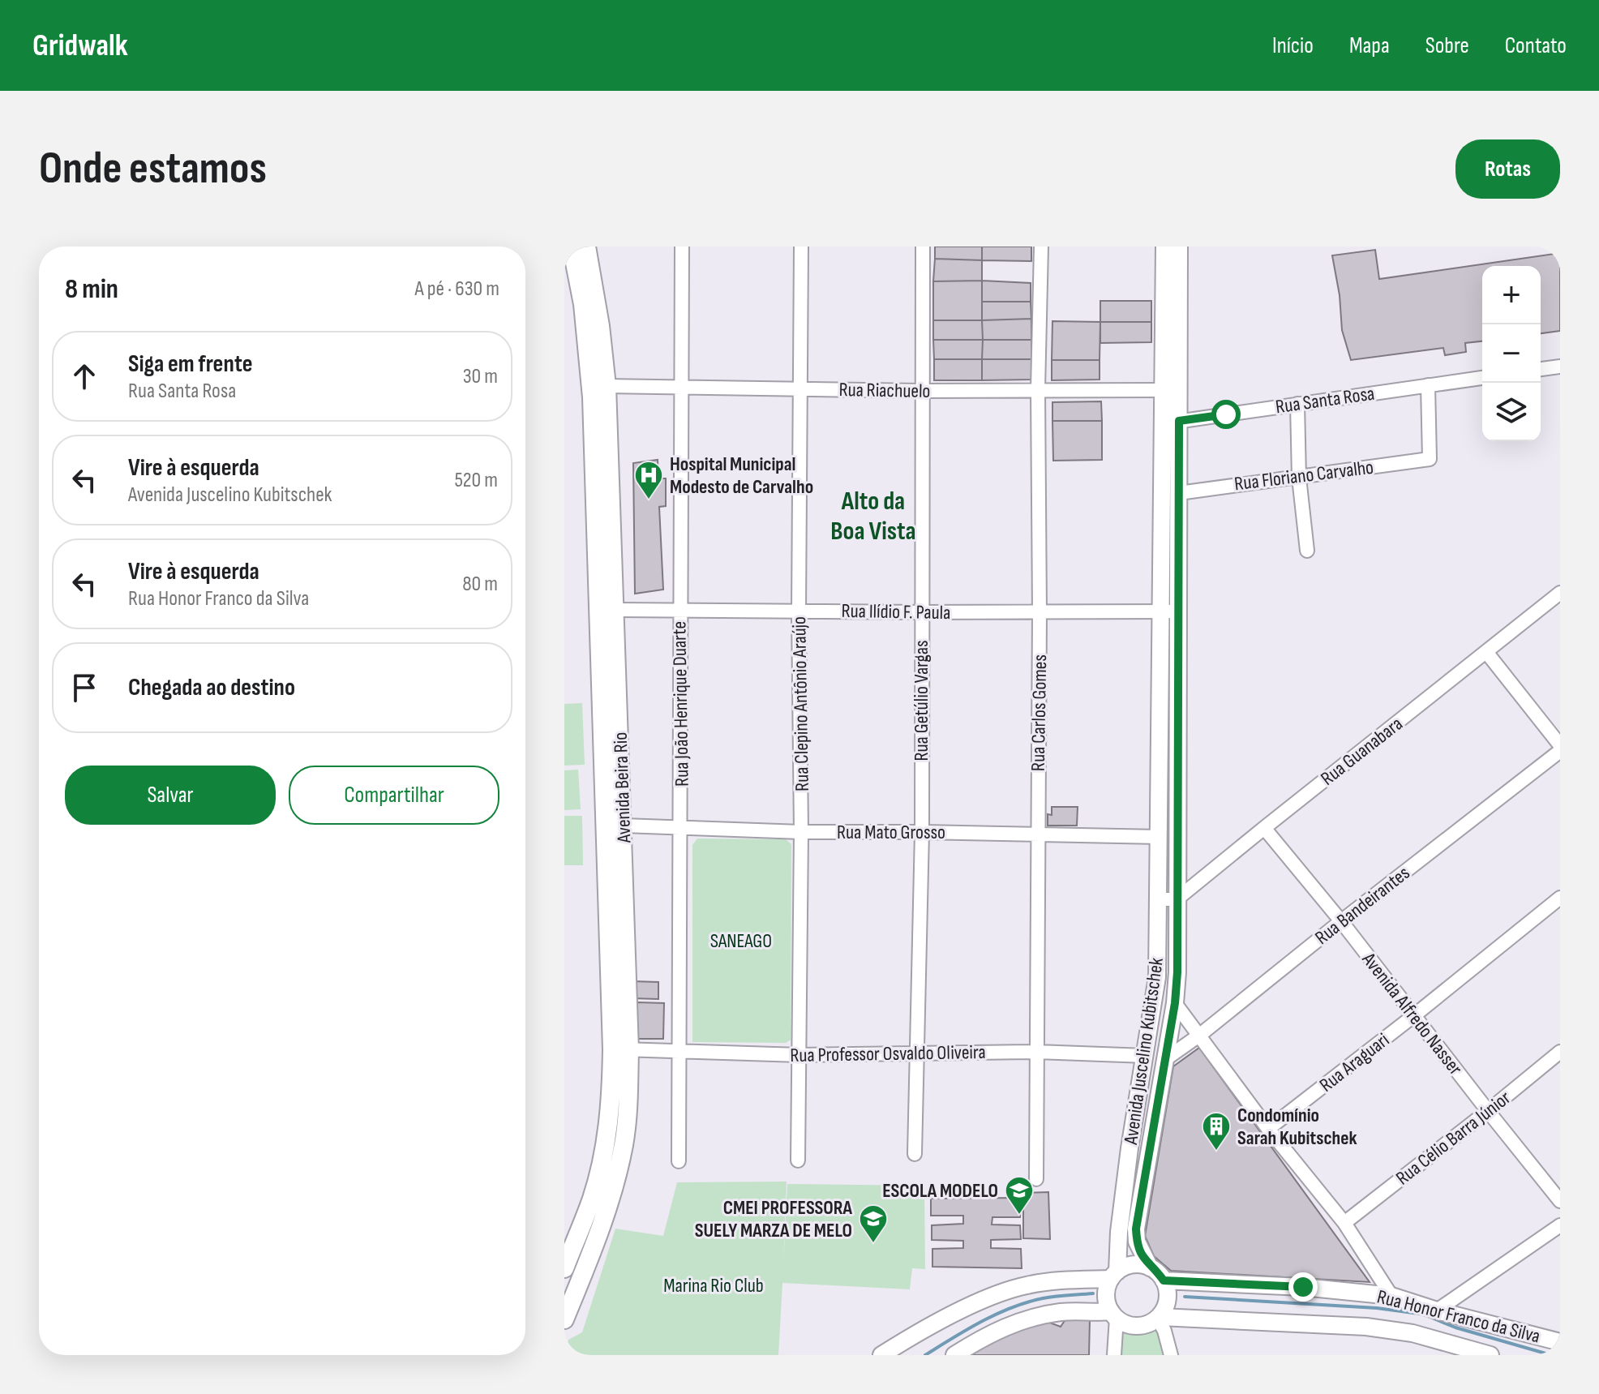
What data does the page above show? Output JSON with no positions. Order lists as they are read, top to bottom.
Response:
{
  "streets": {
    "main road": ["Avenida Beira Rio"],
    "street": [
      "Rua Riachuelo",
      "Rua Santa Rosa",
      "Rua Floriano Carvalho",
      "Rua Ilídio F. Paula",
      "Rua Getúlio Vargas",
      "Rua João Henrique Duarte",
      "Rua Clepino Antônio Araújo",
      "Rua Carlos Gomes",
      "Rua Guanabara",
      "Rua Mato Grosso",
      "Rua Bandeirantes",
      "Avenida Alfredo Nasser",
      "Avenida Juscelino Kubitschek",
      "Rua Professor Osvaldo Oliveira",
      "Rua Araguari",
      "Rua Célio Barra Júnior",
      "Rua Honor Franco da Silva"
    ]
  },
  "crossings": [
    ["Rua Riachuelo", "Rua Getúlio Vargas"],
    ["Rua Riachuelo", "Rua João Henrique Duarte"],
    ["Rua Riachuelo", "Rua Clepino Antônio Araújo"],
    ["Rua Riachuelo", "Rua Carlos Gomes"],
    ["Rua Riachuelo", "Avenida Beira Rio"],
    ["Rua Riachuelo", "Avenida Juscelino Kubitschek"],
    ["Rua Santa Rosa", "Rua Floriano Carvalho"],
    ["Rua Santa Rosa", "Avenida Juscelino Kubitschek"],
    ["Rua Floriano Carvalho", "Avenida Juscelino Kubitschek"],
    ["Rua Ilídio F. Paula", "Rua Getúlio Vargas"],
    ["Rua Ilídio F. Paula", "Rua João Henrique Duarte"],
    ["Rua Ilídio F. Paula", "Rua Clepino Antônio Araújo"],
    ["Rua Ilídio F. Paula", "Rua Carlos Gomes"],
    ["Rua Ilídio F. Paula", "Avenida Beira Rio"],
    ["Rua Ilídio F. Paula", "Avenida Juscelino Kubitschek"],
    ["Rua Getúlio Vargas", "Rua Mato Grosso"],
    ["Rua Getúlio Vargas", "Rua Professor Osvaldo Oliveira"],
    ["Rua João Henrique Duarte", "Rua Mato Grosso"],
    ["Rua João Henrique Duarte", "Rua Professor Osvaldo Oliveira"],
    ["Rua Clepino Antônio Araújo", "Rua Mato Grosso"],
    ["Rua Clepino Antônio Araújo", "Rua Professor Osvaldo Oliveira"],
    ["Rua Carlos Gomes", "Rua Mato Grosso"],
    ["Rua Carlos Gomes", "Rua Professor Osvaldo Oliveira"],
    ["Rua Guanabara", "Avenida Alfredo Nasser"],
    ["Rua Guanabara", "Avenida Juscelino Kubitschek"],
    ["Avenida Beira Rio", "Rua Mato Grosso"],
    ["Avenida Beira Rio", "Rua Professor Osvaldo Oliveira"],
    ["Rua Mato Grosso", "Avenida Juscelino Kubitschek"],
    ["Rua Bandeirantes", "Avenida Alfredo Nasser"],
    ["Rua Bandeirantes", "Avenida Juscelino Kubitschek"],
    ["Avenida Alfredo Nasser", "Rua Araguari"],
    ["Avenida Alfredo Nasser", "Rua Célio Barra Júnior"],
    ["Avenida Juscelino Kubitschek", "Rua Professor Osvaldo Oliveira"],
    ["Avenida Juscelino Kubitschek", "Rua Honor Franco da Silva"]
  ],
  "districts": ["Alto da Boa Vista"],
  "parks": ["SANEAGO", "Marina Rio Club"],
  "places": {
    "hospital": ["Hospital Municipal Modesto de Carvalho"],
    "building": ["Condomínio Sarah Kubitschek"],
    "school or university": ["ESCOLA MODELO", "CMEI PROFESSORA SUELY MARZA DE MELO"]
  },
  "page": {
    "header": "Gridwalk",
    "nav": [
      "Início",
      "Mapa",
      "Sobre",
      "Contato"
    ],
    "buttons": [
      "Rotas",
      ["Salvar", "Compartilhar"]
    ],
    "title": "Onde estamos",
    "heading": ["8 min", "A pé · 630 m"],
    "map_buttons": ["+", "−"],
    "list": [
      ["Siga em frente", "Rua Santa Rosa", "30 m"],
      ["Vire à esquerda", "Avenida Juscelino Kubitschek", "520 m"],
      ["Vire à esquerda", "Rua Honor Franco da Silva", "80 m"],
      "Chegada ao destino"
    ]
  }
}
